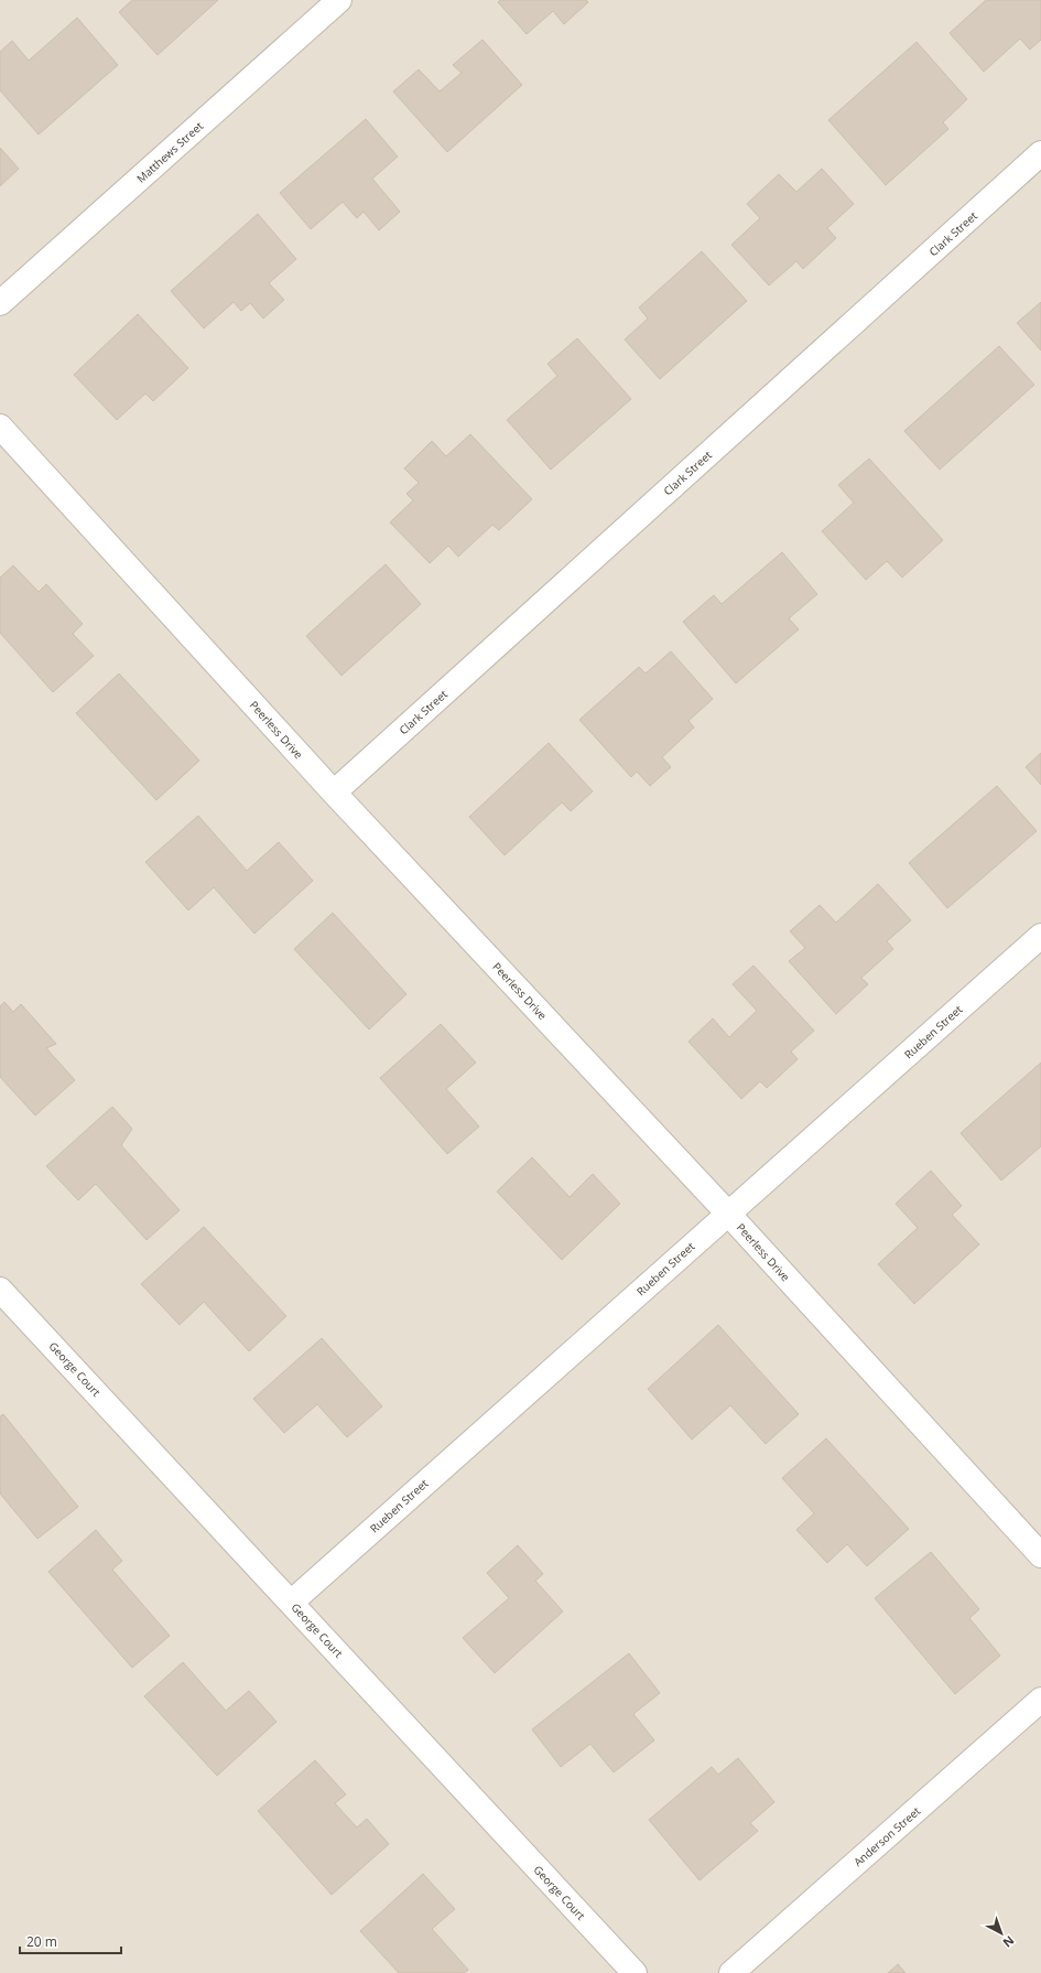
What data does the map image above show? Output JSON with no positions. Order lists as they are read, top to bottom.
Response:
{
  "streets": {
    "street": [
      "Matthews Street",
      "Clark Street",
      "Peerless Drive",
      "Rueben Street",
      "George Court",
      "Anderson Street"
    ]
  },
  "crossings": [
    ["Clark Street", "Peerless Drive"],
    ["Peerless Drive", "Rueben Street"],
    ["Rueben Street", "George Court"]
  ],
  "scale_bar": "20 m",
  "north": "bottom right"
}
